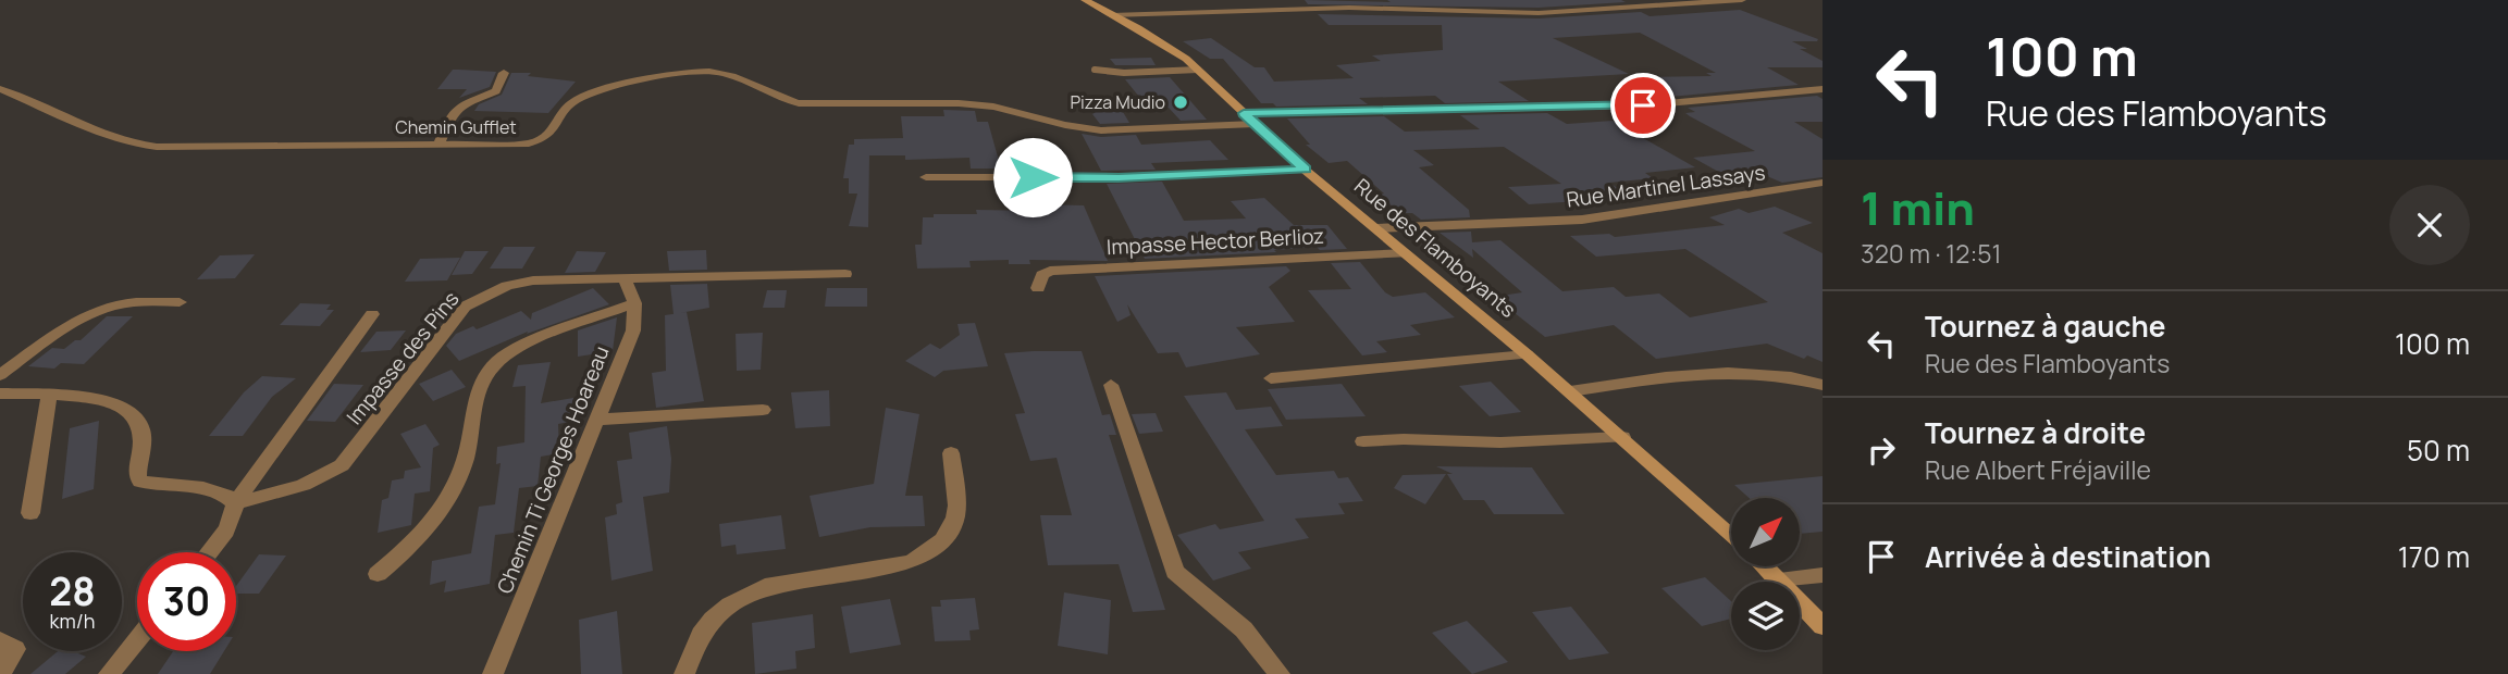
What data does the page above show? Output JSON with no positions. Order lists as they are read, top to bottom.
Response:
{
  "streets": {
    "main road": ["Rue des Flamboyants"],
    "street": [
      "Chemin Gufflet",
      "Rue Martinel Lassays",
      "Impasse Hector Berlioz",
      "Impasse des Pins",
      "Chemin Ti Georges Hoareau"
    ]
  },
  "crossings": [
    ["Chemin Gufflet", "Rue des Flamboyants"],
    ["Rue Martinel Lassays", "Rue des Flamboyants"],
    ["Impasse Hector Berlioz", "Rue des Flamboyants"]
  ],
  "places": ["Pizza Mudio"],
  "north": "top right",
  "page": {
    "turn": ["100 m", "Rue des Flamboyants"],
    "heading": ["1 min", "320 m · 12:51"],
    "list": [
      {
        "name": "Tournez à gauche",
        "note": "Rue des Flamboyants",
        "value": "100 m"
      },
      {
        "name": "Tournez à droite",
        "note": "Rue Albert Fréjaville",
        "value": "50 m"
      },
      {
        "name": "Arrivée à destination",
        "value": "170 m"
      }
    ],
    "speed": "28 km/h",
    "limit": "30"
  }
}
